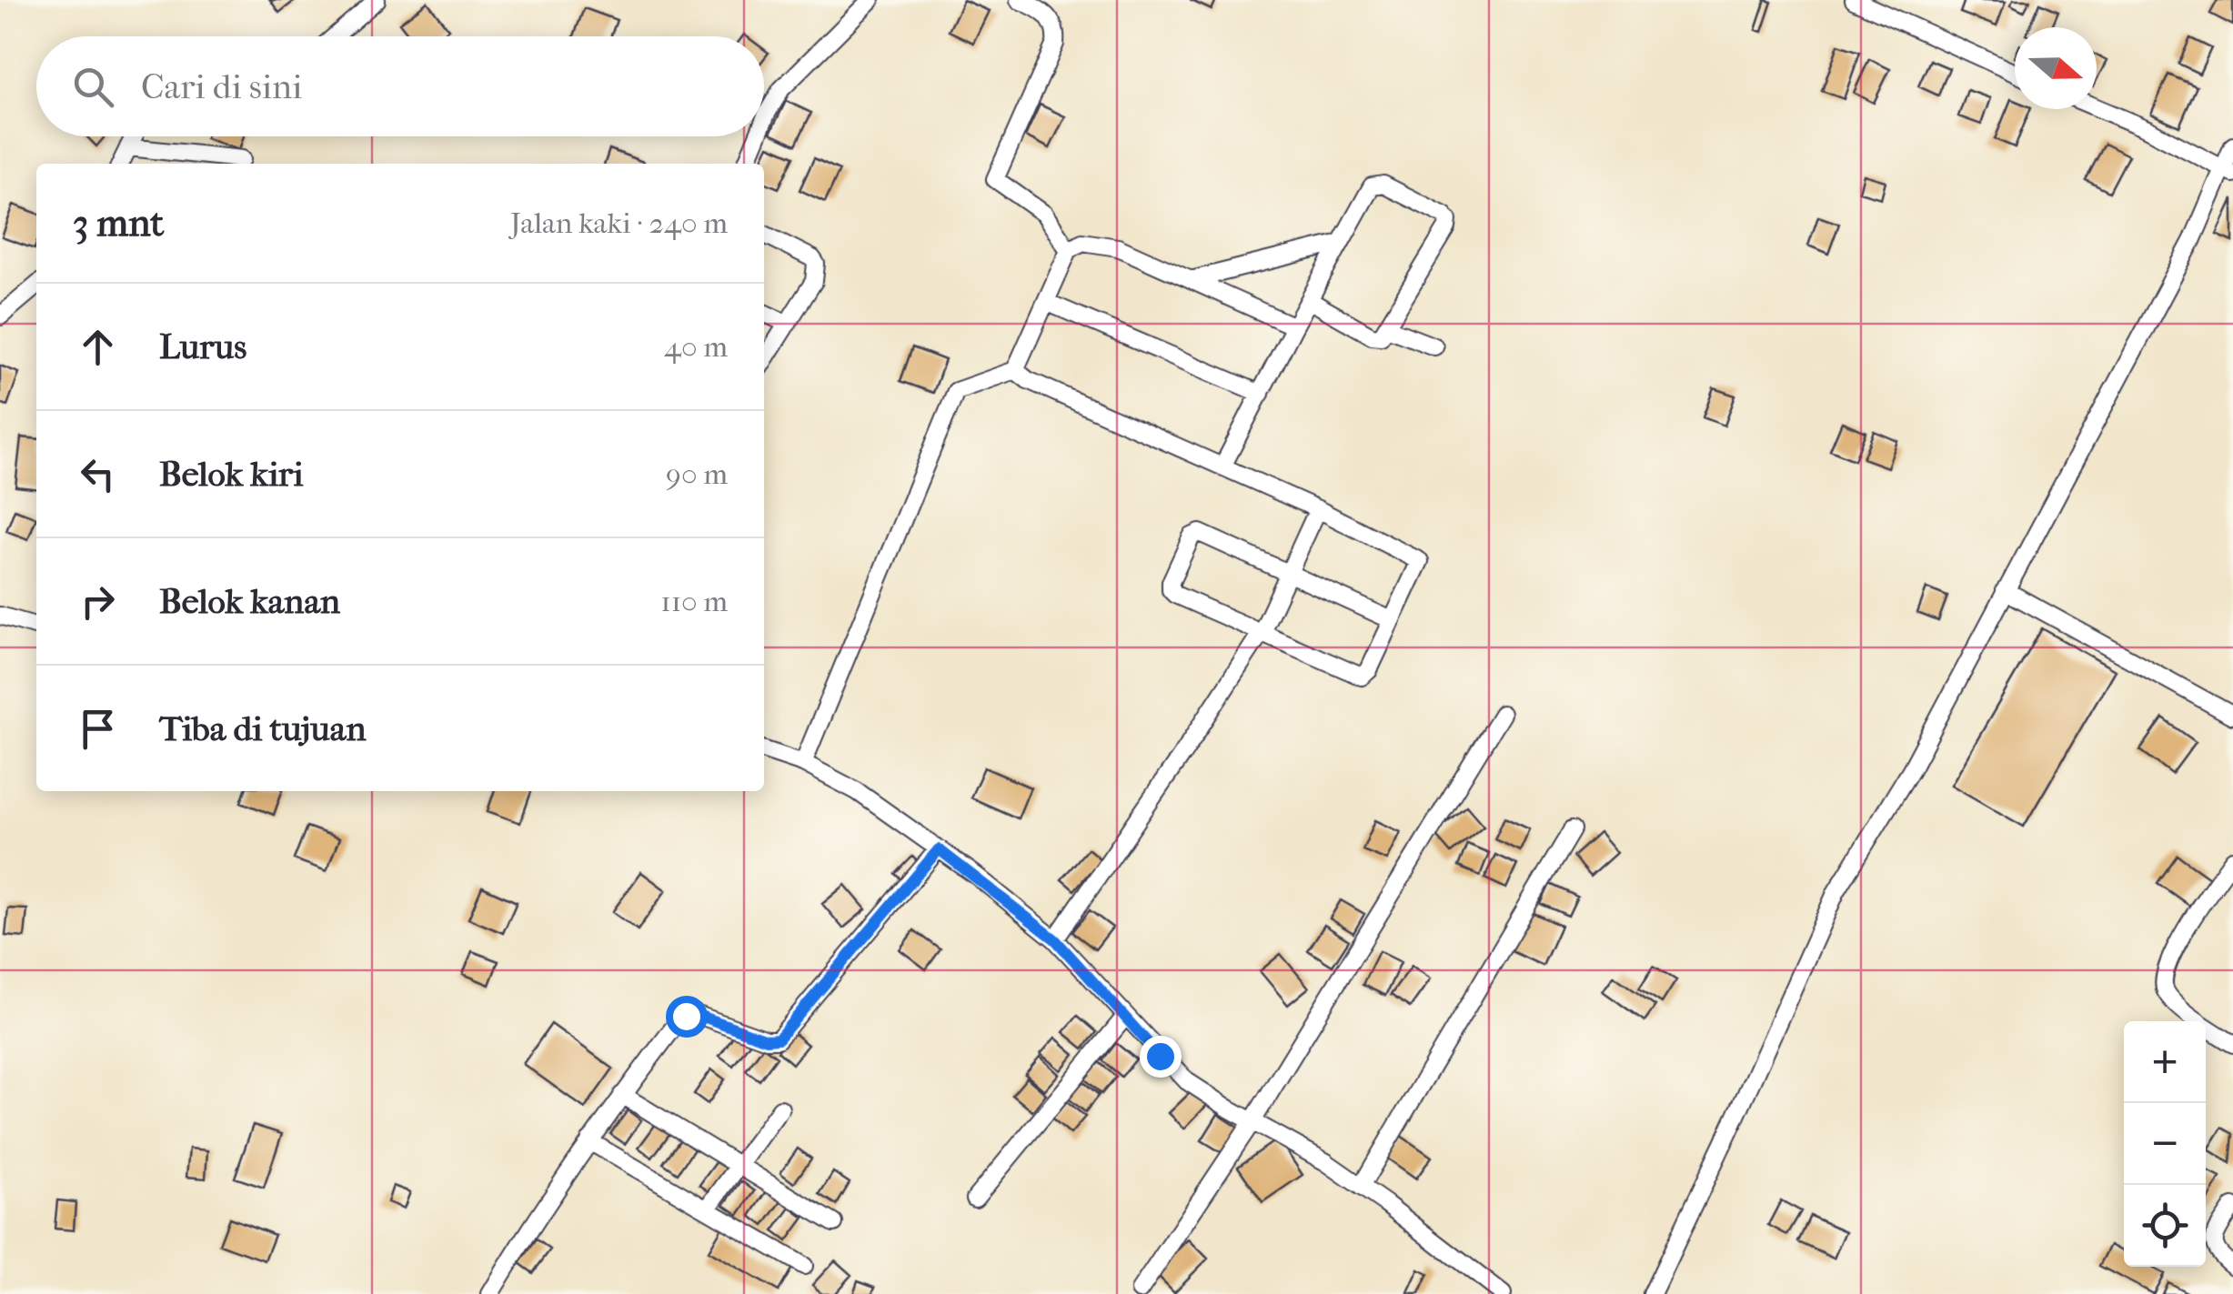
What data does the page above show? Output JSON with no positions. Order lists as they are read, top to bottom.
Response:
{
  "north": "right",
  "page": {
    "search": "Cari di sini",
    "heading": ["3 mnt", "Jalan kaki · 240 m"],
    "list": [
      ["Lurus", "40 m"],
      ["Belok kiri", "90 m"],
      ["Belok kanan", "110 m"],
      "Tiba di tujuan"
    ],
    "map_buttons": ["+", "−"]
  }
}
